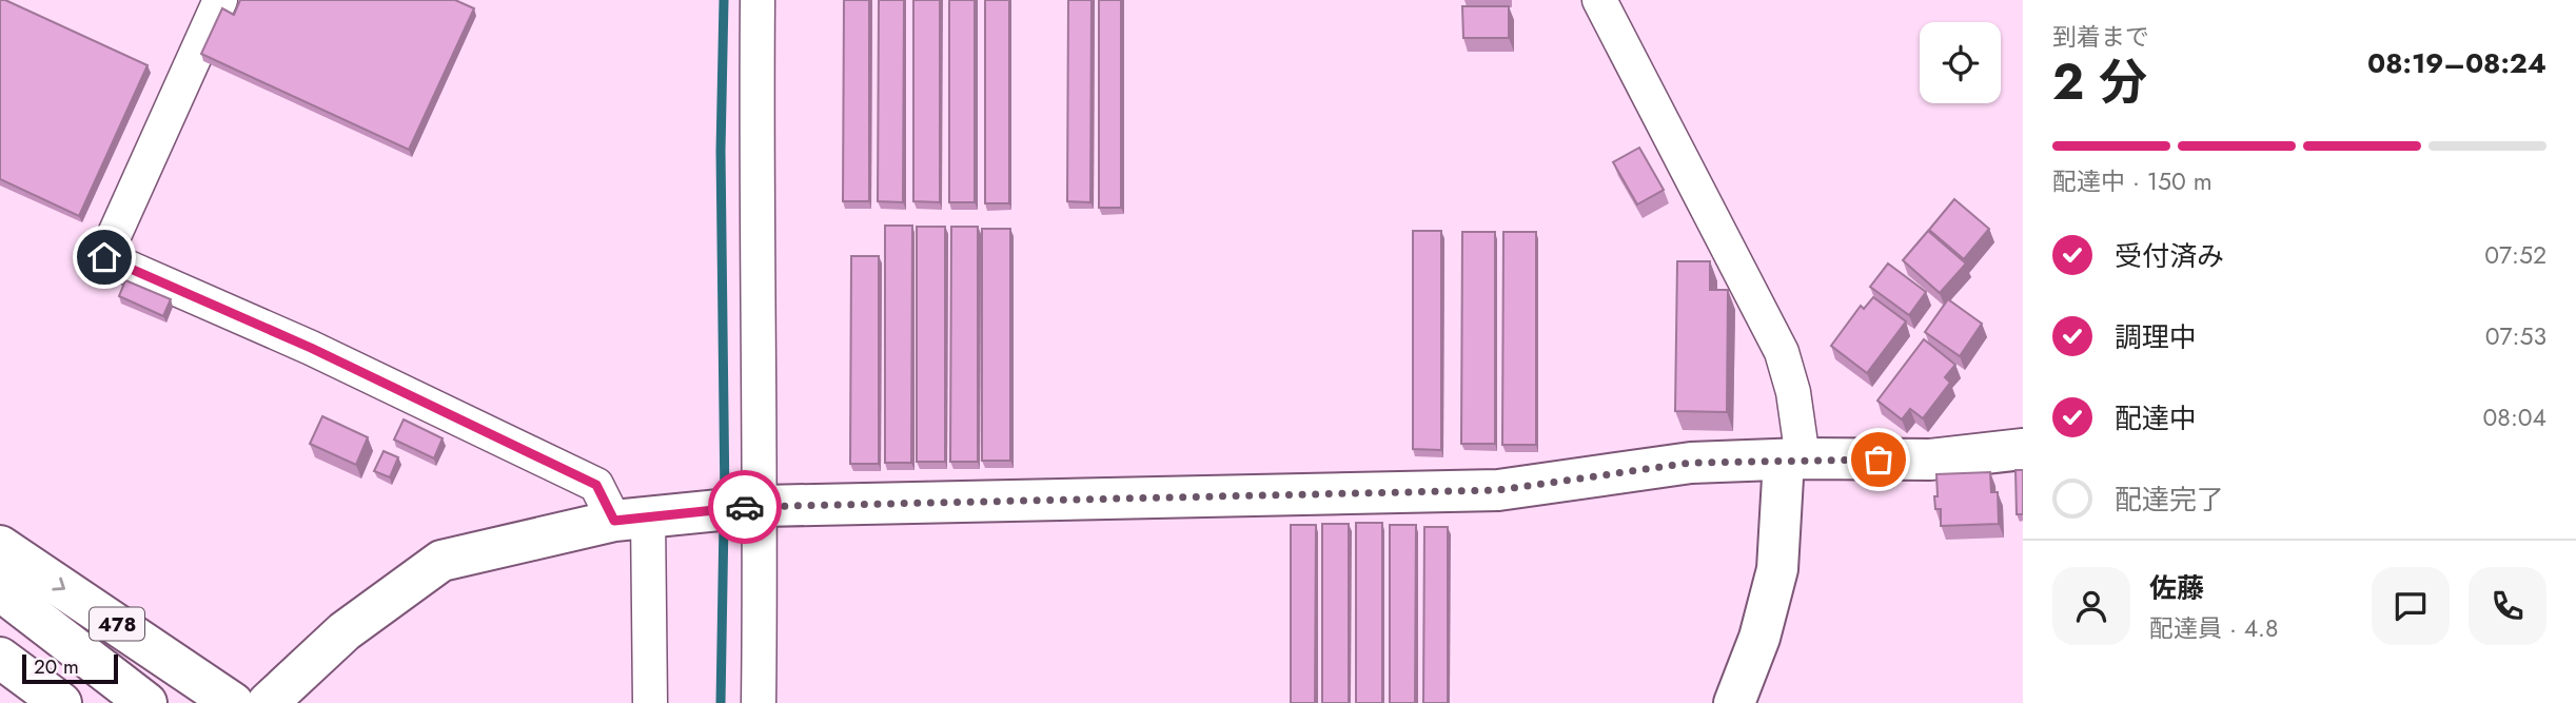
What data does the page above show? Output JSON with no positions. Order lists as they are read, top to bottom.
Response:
{
  "streets": {
    "main road": ["478"]
  },
  "scale_bar": "20 m",
  "page": {
    "heading": ["2 分", "到着まで", "08:19–08:24"],
    "panel": ["佐藤", "配達員 · 4.8"],
    "bar": "配達中 · 150 m",
    "list": [
      ["受付済み", "07:52"],
      ["調理中", "07:53"],
      ["配達中", "08:04"],
      "配達完了"
    ],
    "scale": "20 m"
  }
}
